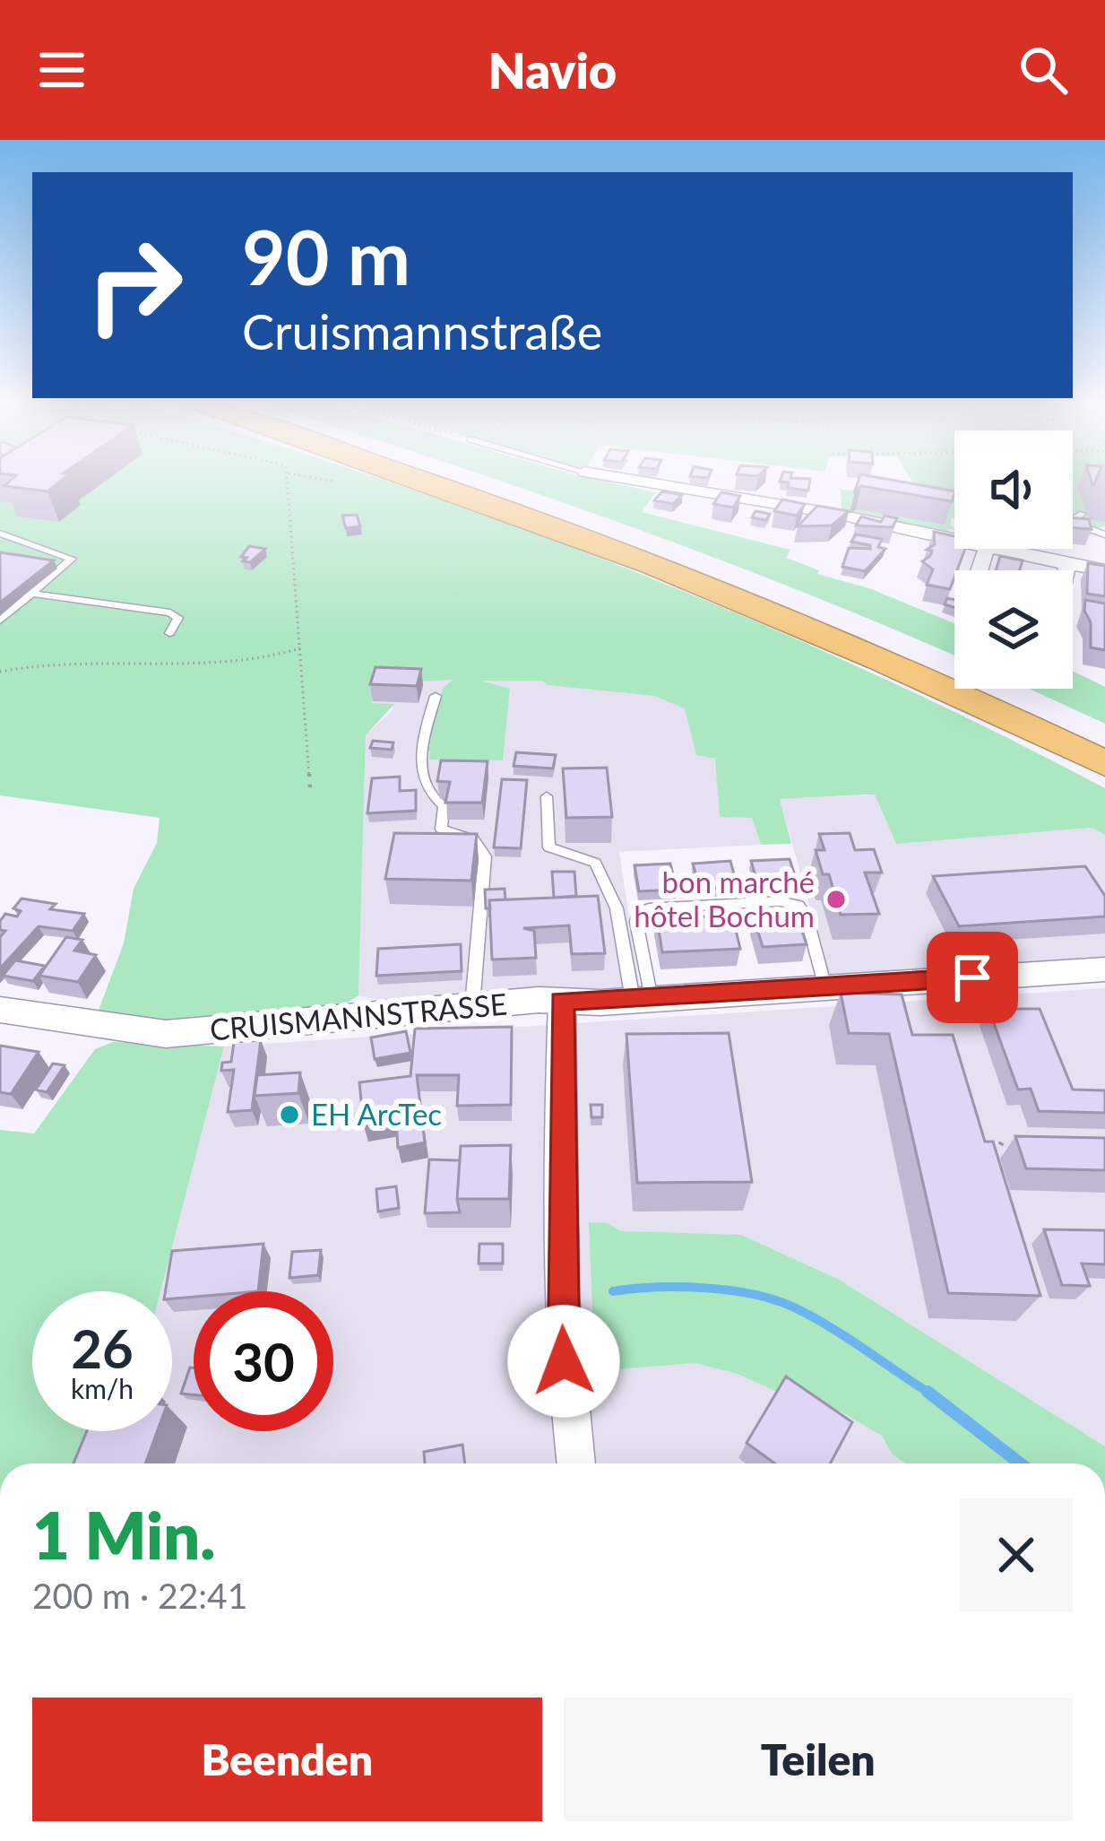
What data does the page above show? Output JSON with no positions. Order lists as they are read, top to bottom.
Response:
{
  "streets": {
    "street": ["CRUISMANNSTRASSE"]
  },
  "places": ["bon marché hôtel Bochum", "EH ArcTec"],
  "page": {
    "header": "Navio",
    "turn": ["90 m", "Cruismannstraße"],
    "speed": "26 km/h",
    "limit": "30",
    "heading": ["1 Min.", "200 m · 22:41"],
    "buttons": ["Beenden", "Teilen"]
  }
}
